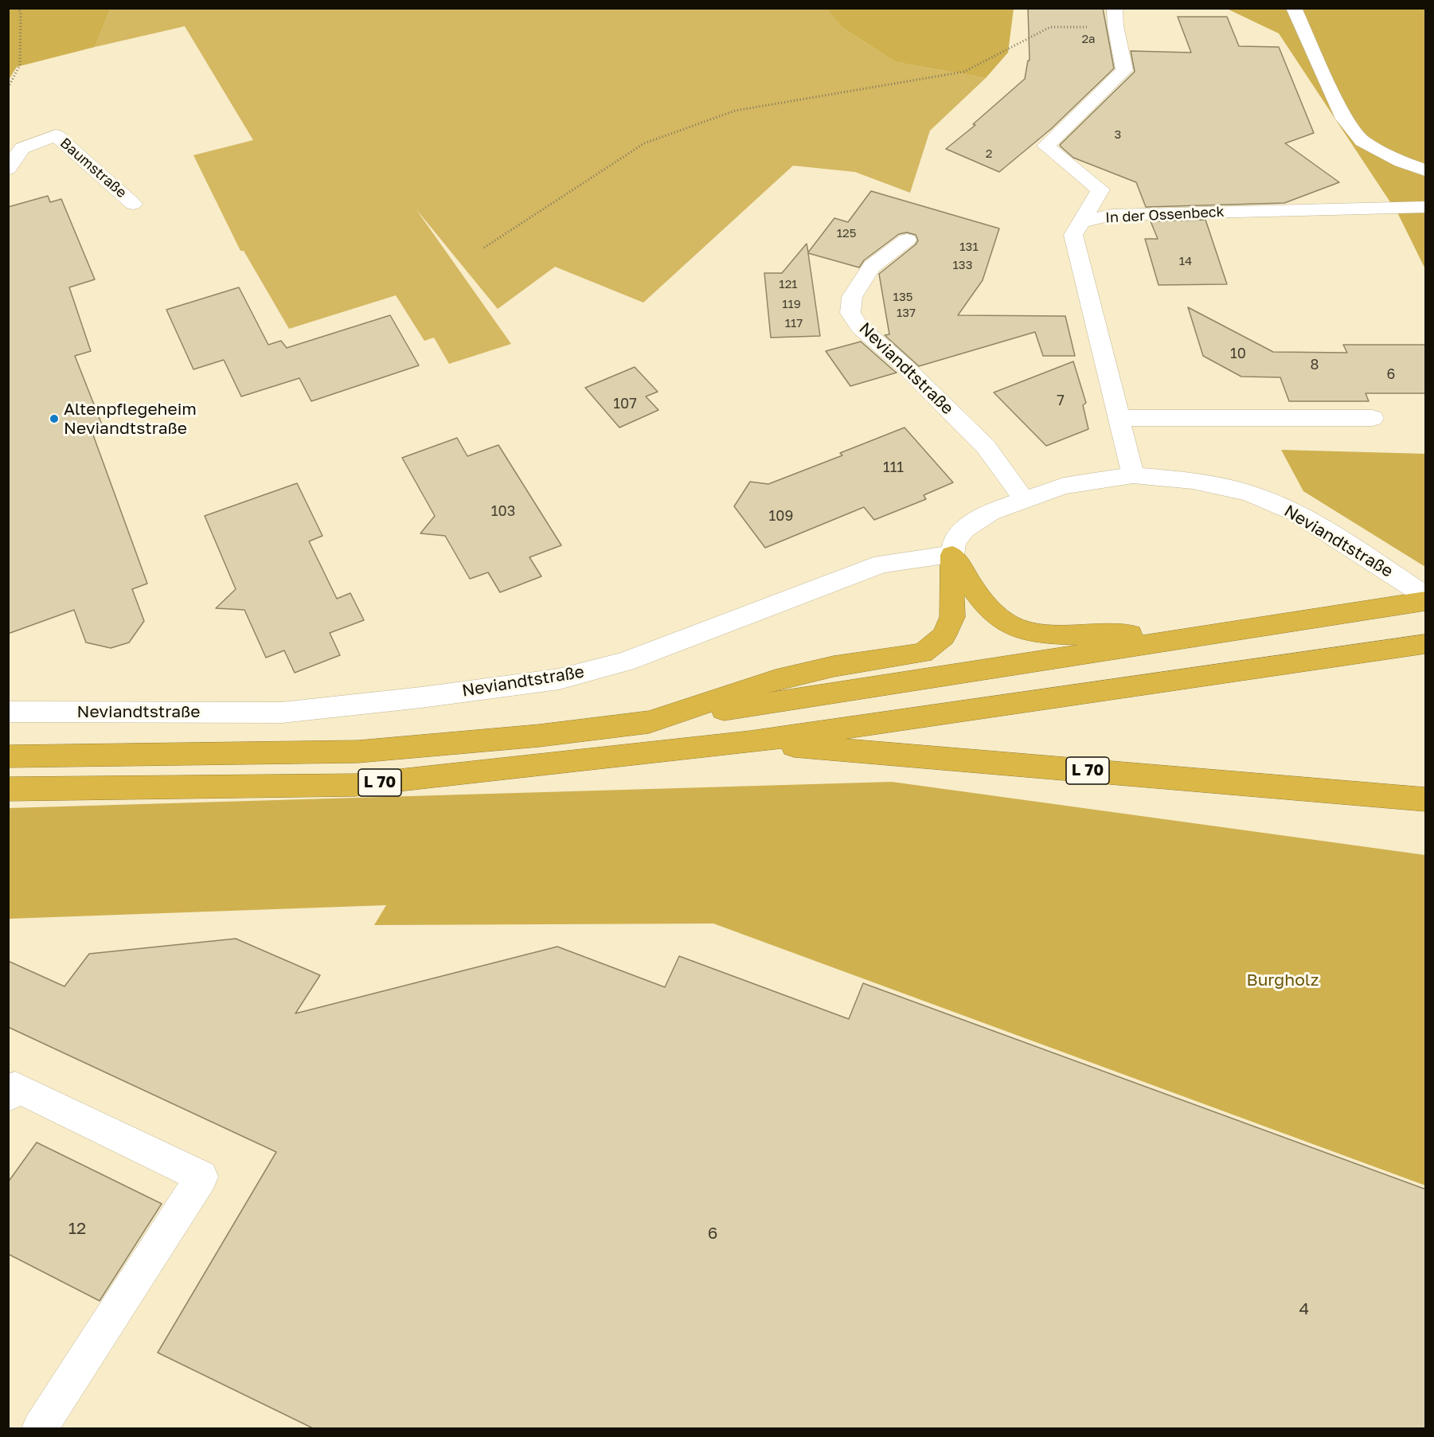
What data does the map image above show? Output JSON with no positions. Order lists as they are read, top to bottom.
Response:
{
  "streets": {
    "highway": ["L 70"],
    "street": ["Baumstraße", "In der Ossenbeck", "Neviandtstraße"]
  },
  "crossings": [
    ["In der Ossenbeck", "Neviandtstraße"]
  ],
  "parks": ["Burgholz"],
  "places": ["Altenpflegeheim Neviandtstraße"],
  "house_numbers": [
    "2a",
    "3",
    "2",
    "125",
    "131",
    "14",
    "133",
    "121",
    "135",
    "119",
    "137",
    "117",
    "10",
    "8",
    "6",
    "7",
    "107",
    "111",
    "103",
    "109",
    "12",
    "6",
    "4"
  ]
}
